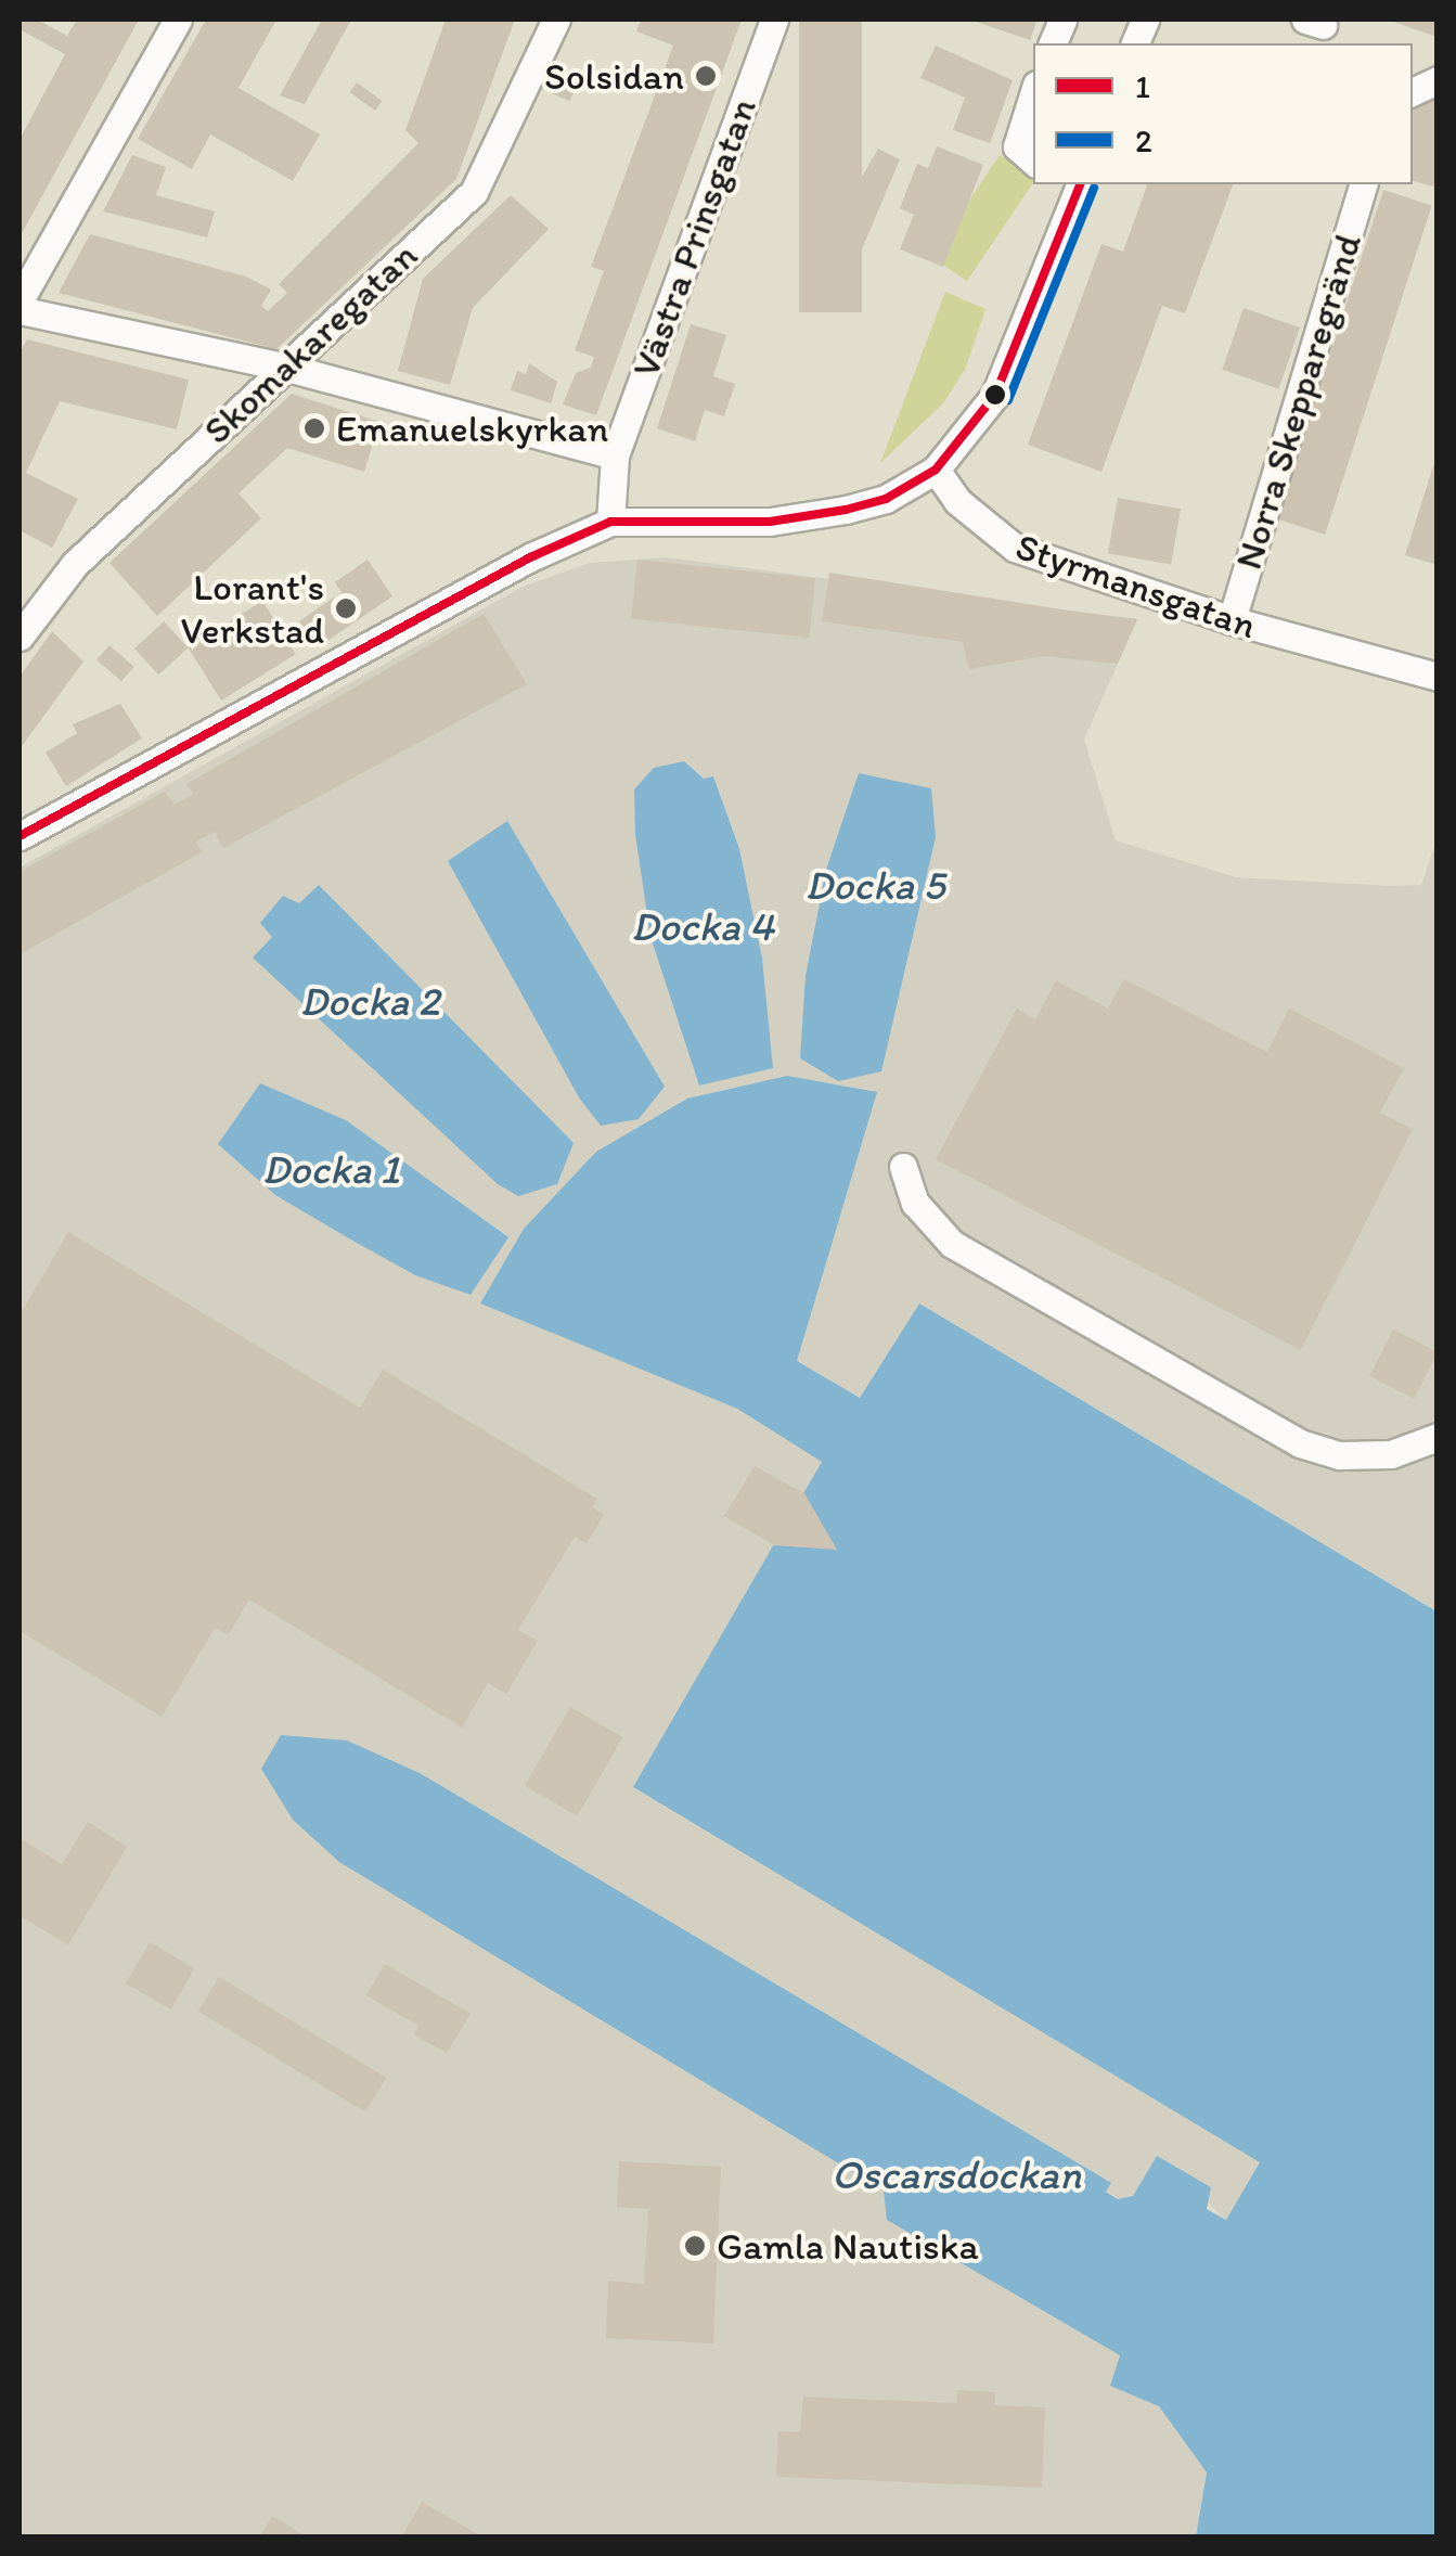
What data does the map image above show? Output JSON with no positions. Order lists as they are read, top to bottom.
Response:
{
  "streets": {
    "street": [
      "Västra Prinsgatan",
      "Skomakaregatan",
      "Norra Skepparegränd",
      "Styrmansgatan"
    ]
  },
  "crossings": [
    ["Norra Skepparegränd", "Styrmansgatan"]
  ],
  "water": [
    "Docka 5",
    "Docka 4",
    "Docka 2",
    "Docka 1",
    "Oscarsdockan"
  ],
  "places": [
    "Solsidan",
    "Emanuelskyrkan",
    "Lorant's Verkstad",
    "Gamla Nautiska"
  ],
  "lines": ["transit line 1", "transit line 2"],
  "legend": ["1", "2"]
}
